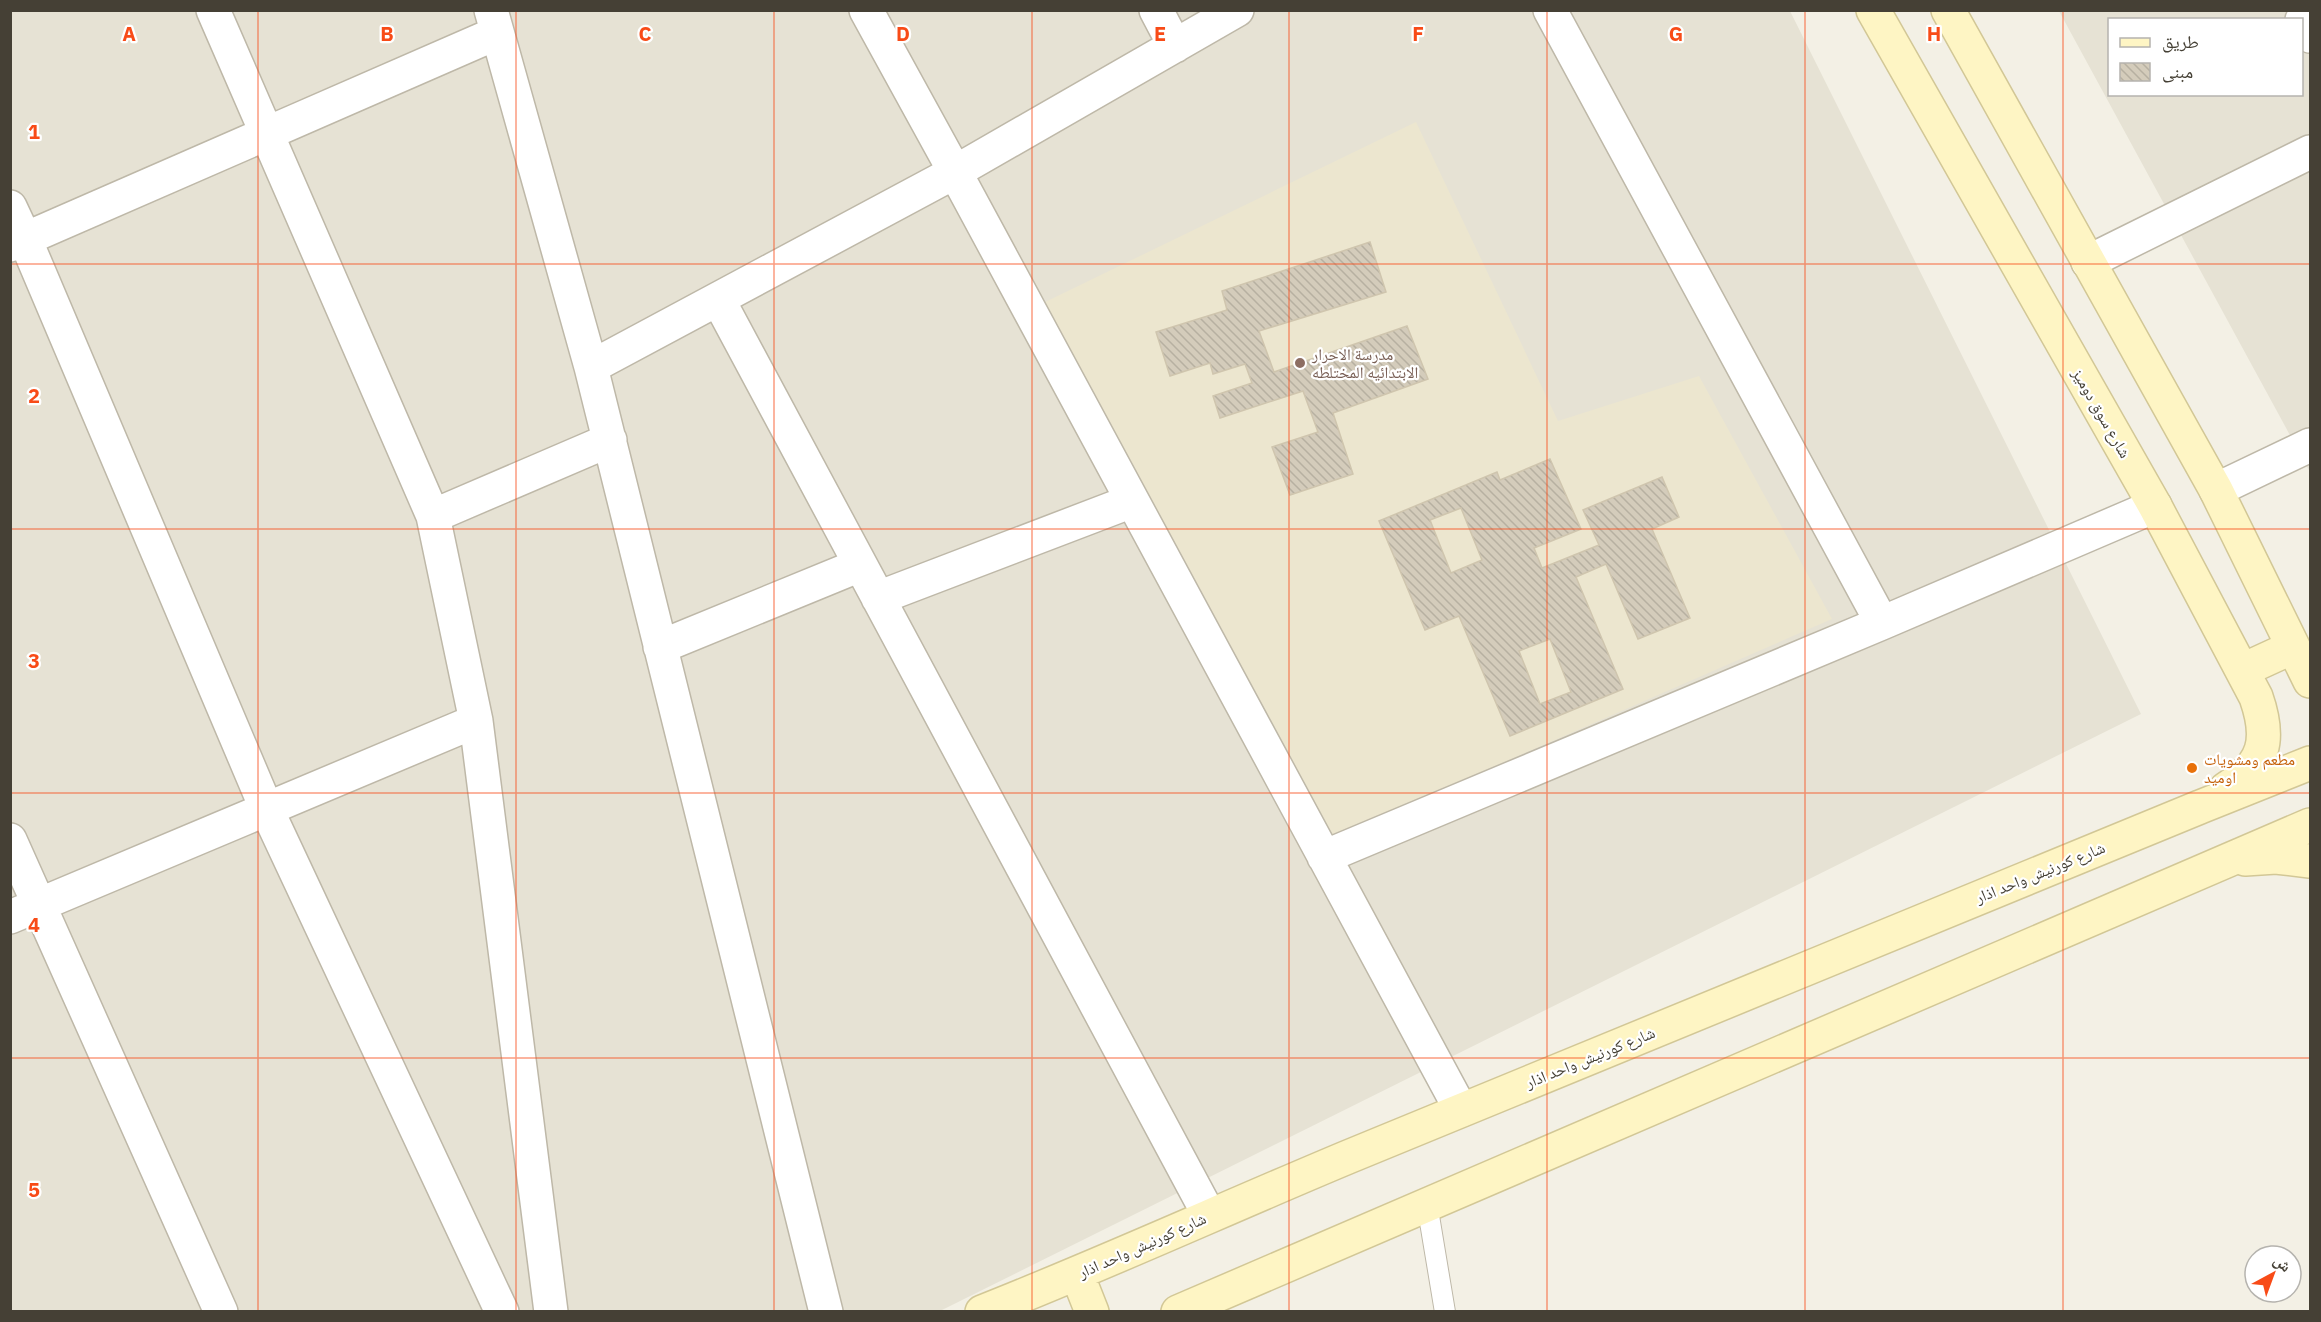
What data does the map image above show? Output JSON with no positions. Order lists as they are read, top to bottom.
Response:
{
  "streets": {
    "main road": ["شارع سوق دوميز", "شارع كورنيش واحد اذار"]
  },
  "crossings": [
    ["شارع سوق دوميز", "شارع كورنيش واحد اذار"]
  ],
  "places": ["مدرسة الاحرار الابتدائيه المختلطه", "مطعم ومشويات اوميد"],
  "legend": ["طريق", "مبنى"],
  "north": "top right",
  "grid": {
    "columns": [
      "A",
      "B",
      "C",
      "D",
      "E",
      "F",
      "G",
      "H"
    ],
    "rows": [
      "1",
      "2",
      "3",
      "4",
      "5"
    ]
  }
}
